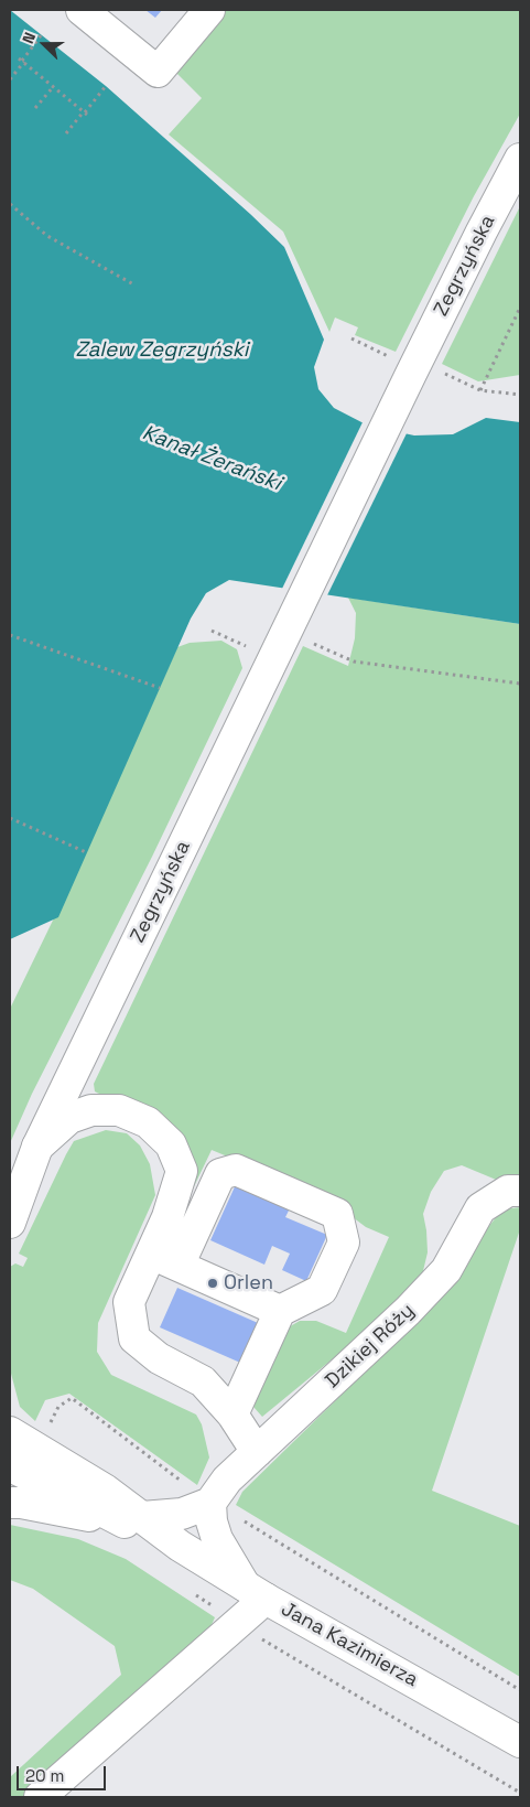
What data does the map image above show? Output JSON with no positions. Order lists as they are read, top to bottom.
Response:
{
  "streets": {
    "main road": ["Zegrzyńska", "Dzikiej Róży", "Jana Kazimierza"]
  },
  "water": ["Zalew Zegrzyński", "Kanał Żerański"],
  "places": ["Orlen"],
  "scale_bar": "20 m",
  "north": "left"
}
